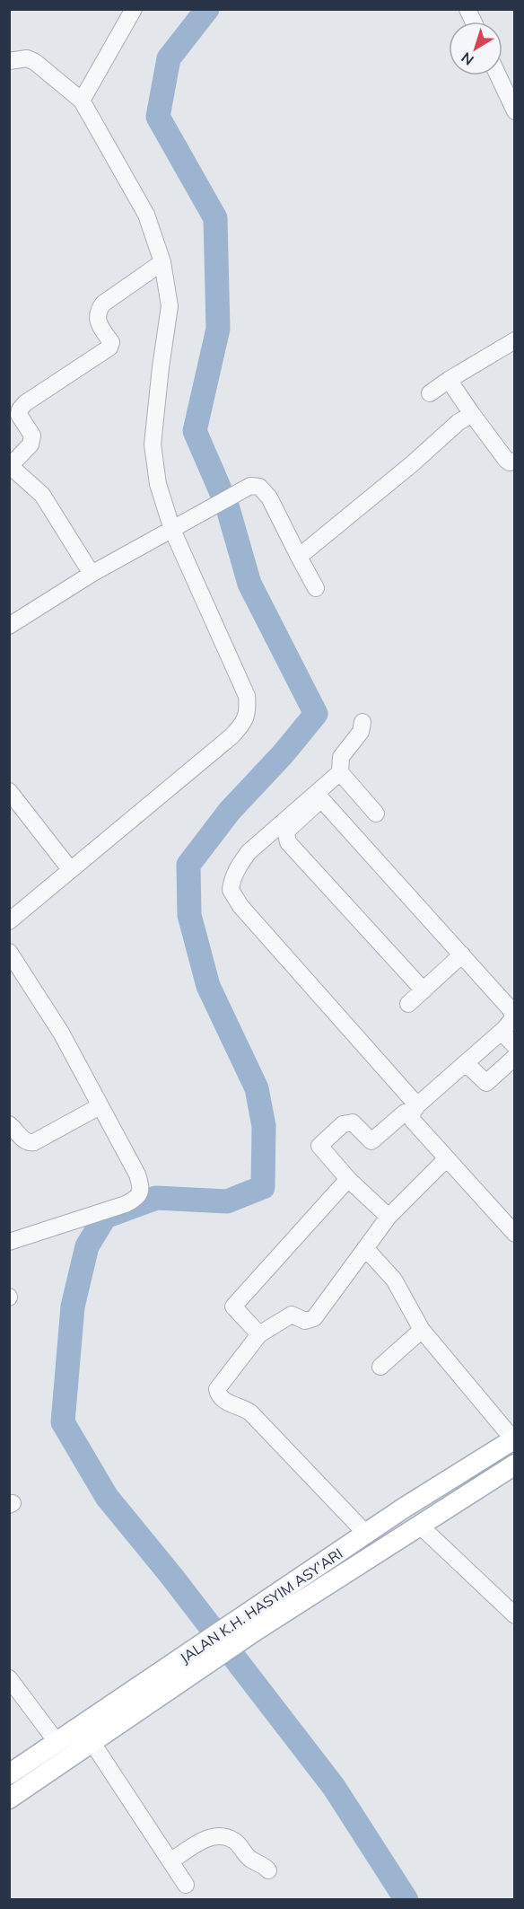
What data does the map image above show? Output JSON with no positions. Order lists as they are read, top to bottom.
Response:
{
  "streets": {
    "main road": ["JALAN K.H. HASYIM ASY'ARI"]
  },
  "north": "bottom left"
}
